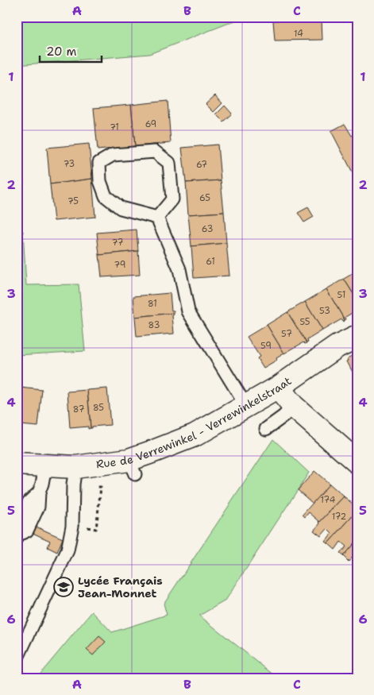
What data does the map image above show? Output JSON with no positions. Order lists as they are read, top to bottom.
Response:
{
  "streets": {
    "street": ["Rue de Verrewinkel - Verrewinkelstraat"]
  },
  "places": {
    "school or university": ["Lycée Français Jean-Monnet"]
  },
  "house_numbers": [
    "14",
    "69",
    "71",
    "73",
    "67",
    "65",
    "75",
    "63",
    "77",
    "61",
    "79",
    "51",
    "81",
    "53",
    "55",
    "83",
    "57",
    "59",
    "85",
    "87",
    "174",
    "172"
  ],
  "scale_bar": "20 m",
  "grid": {
    "columns": ["A", "B", "C"],
    "rows": [
      "1",
      "2",
      "3",
      "4",
      "5",
      "6"
    ]
  }
}
